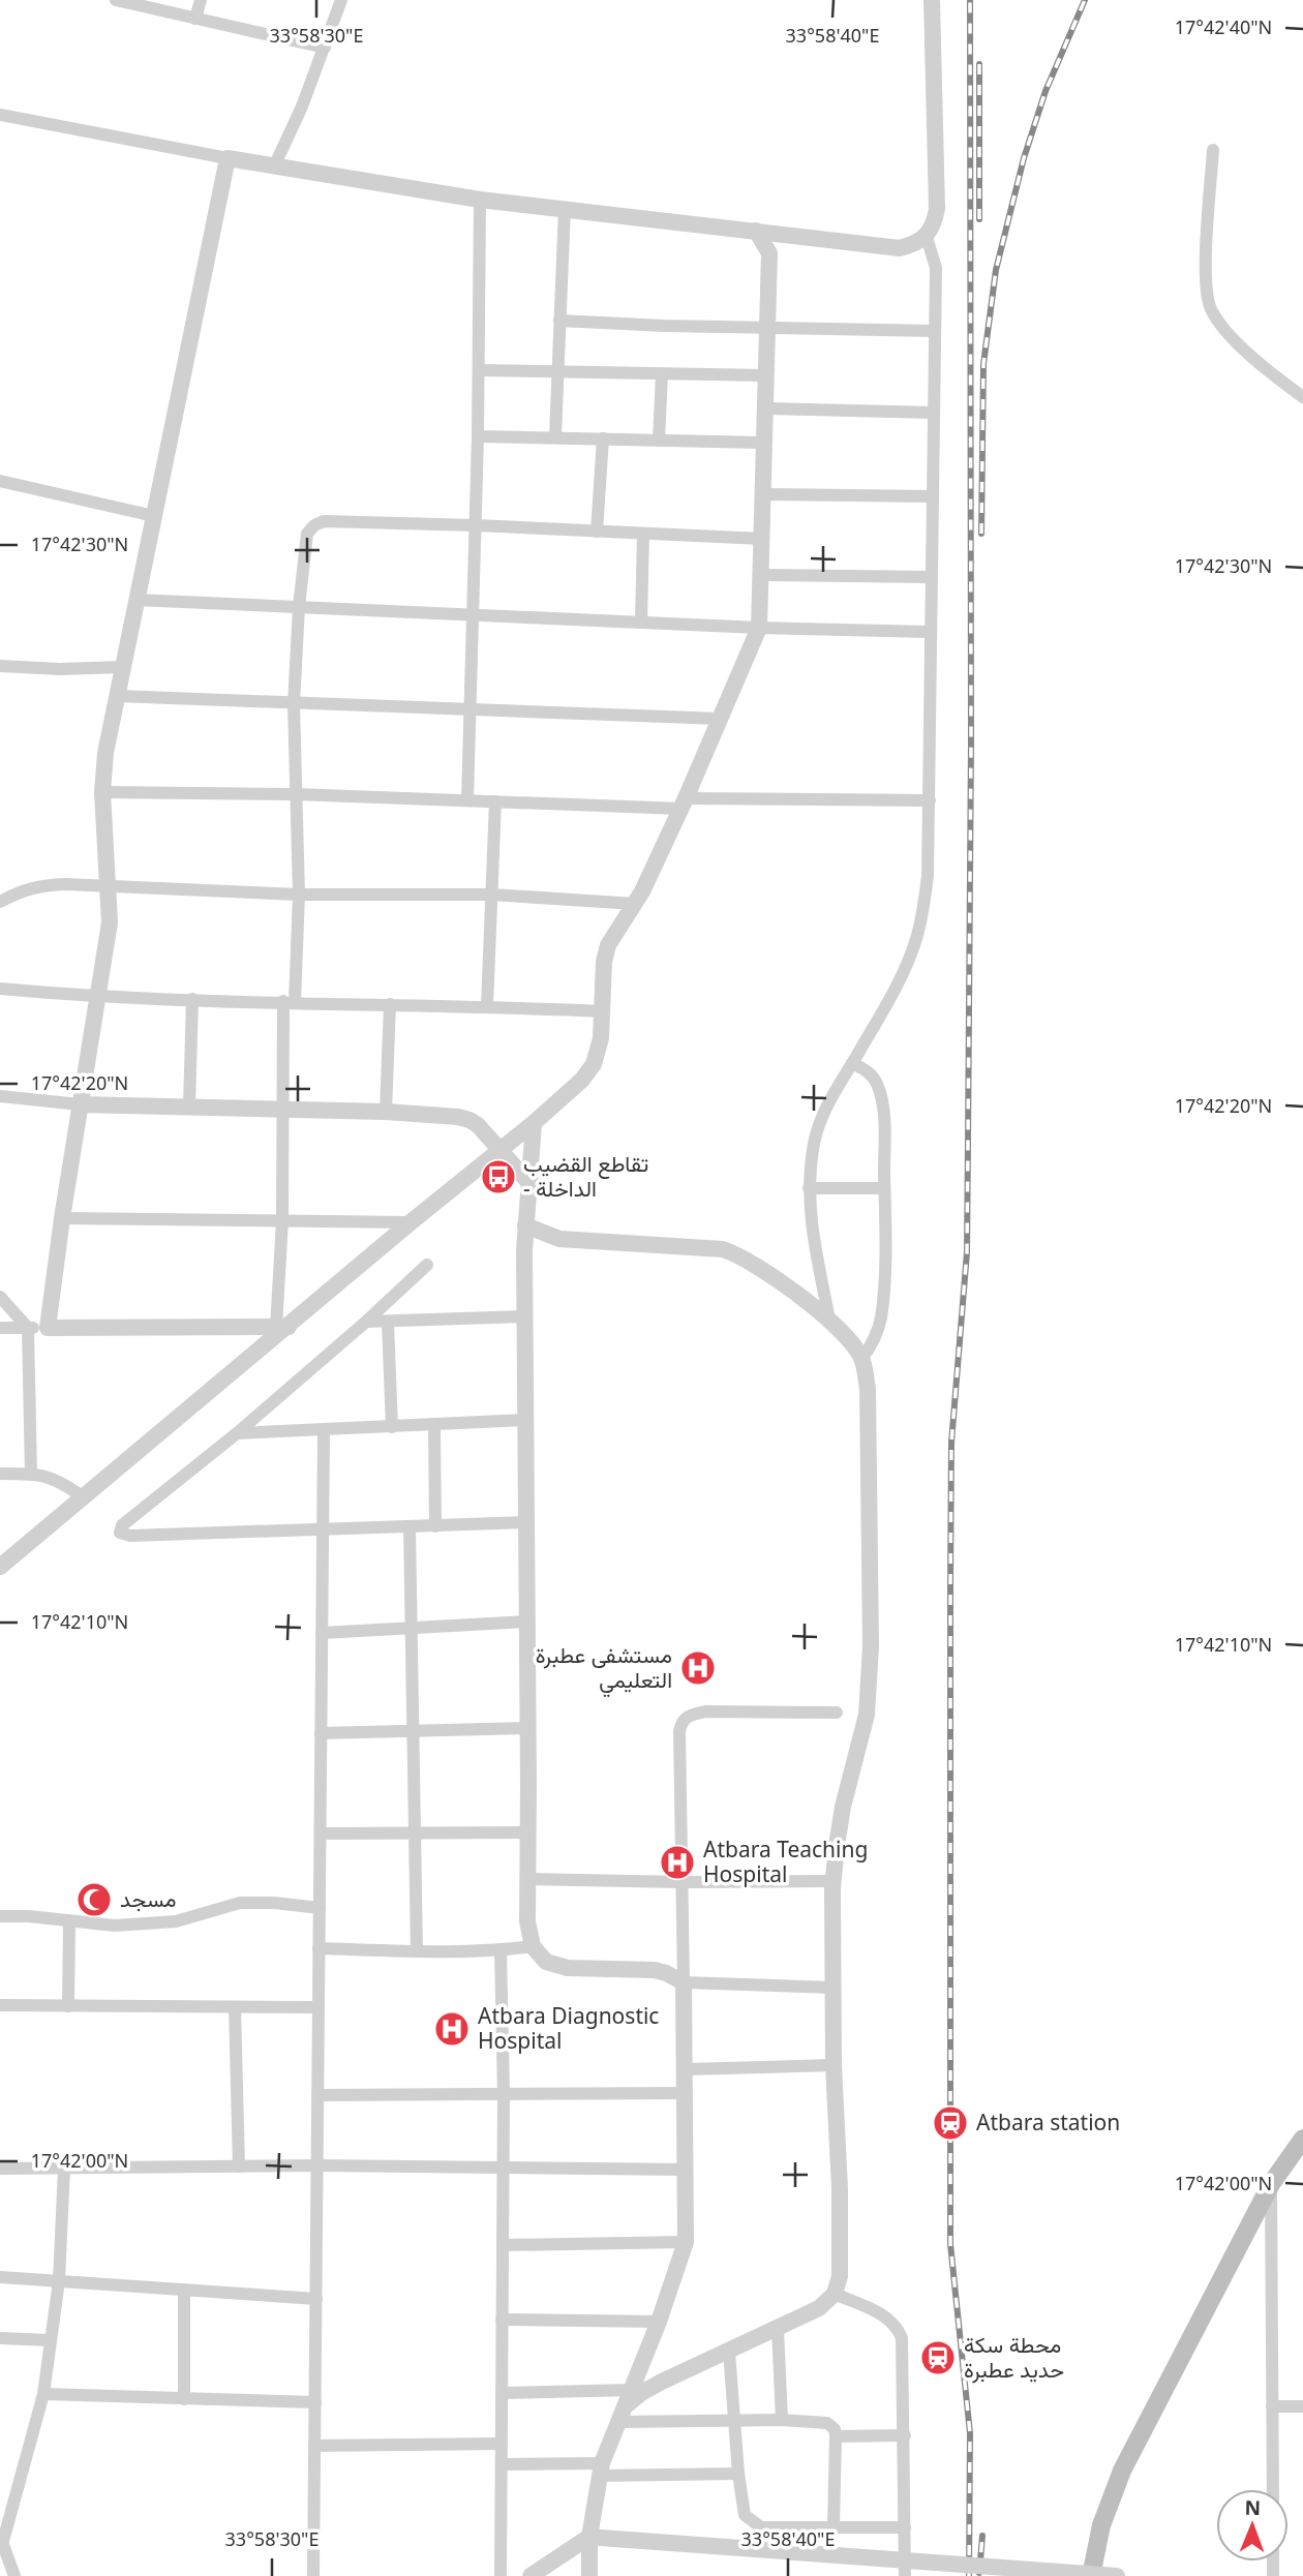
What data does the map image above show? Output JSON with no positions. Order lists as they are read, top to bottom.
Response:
{
  "places": {
    "bus stop": ["تقاطع القضيب - الداخلة"],
    "hospital": ["مستشفى عطبرة التعليمي", "Atbara Teaching Hospital", "Atbara Diagnostic Hospital"],
    "mosque": ["مسجد"],
    "station": ["Atbara station", "محطة سكة حديد عطبرة"]
  },
  "north": "top",
  "coordinates": [
    "17°42'40\"N",
    "33°58'30\"E",
    "33°58'40\"E",
    "17°42'30\"N",
    "17°42'20\"N",
    "17°42'10\"N",
    "17°42'00\"N"
  ]
}
